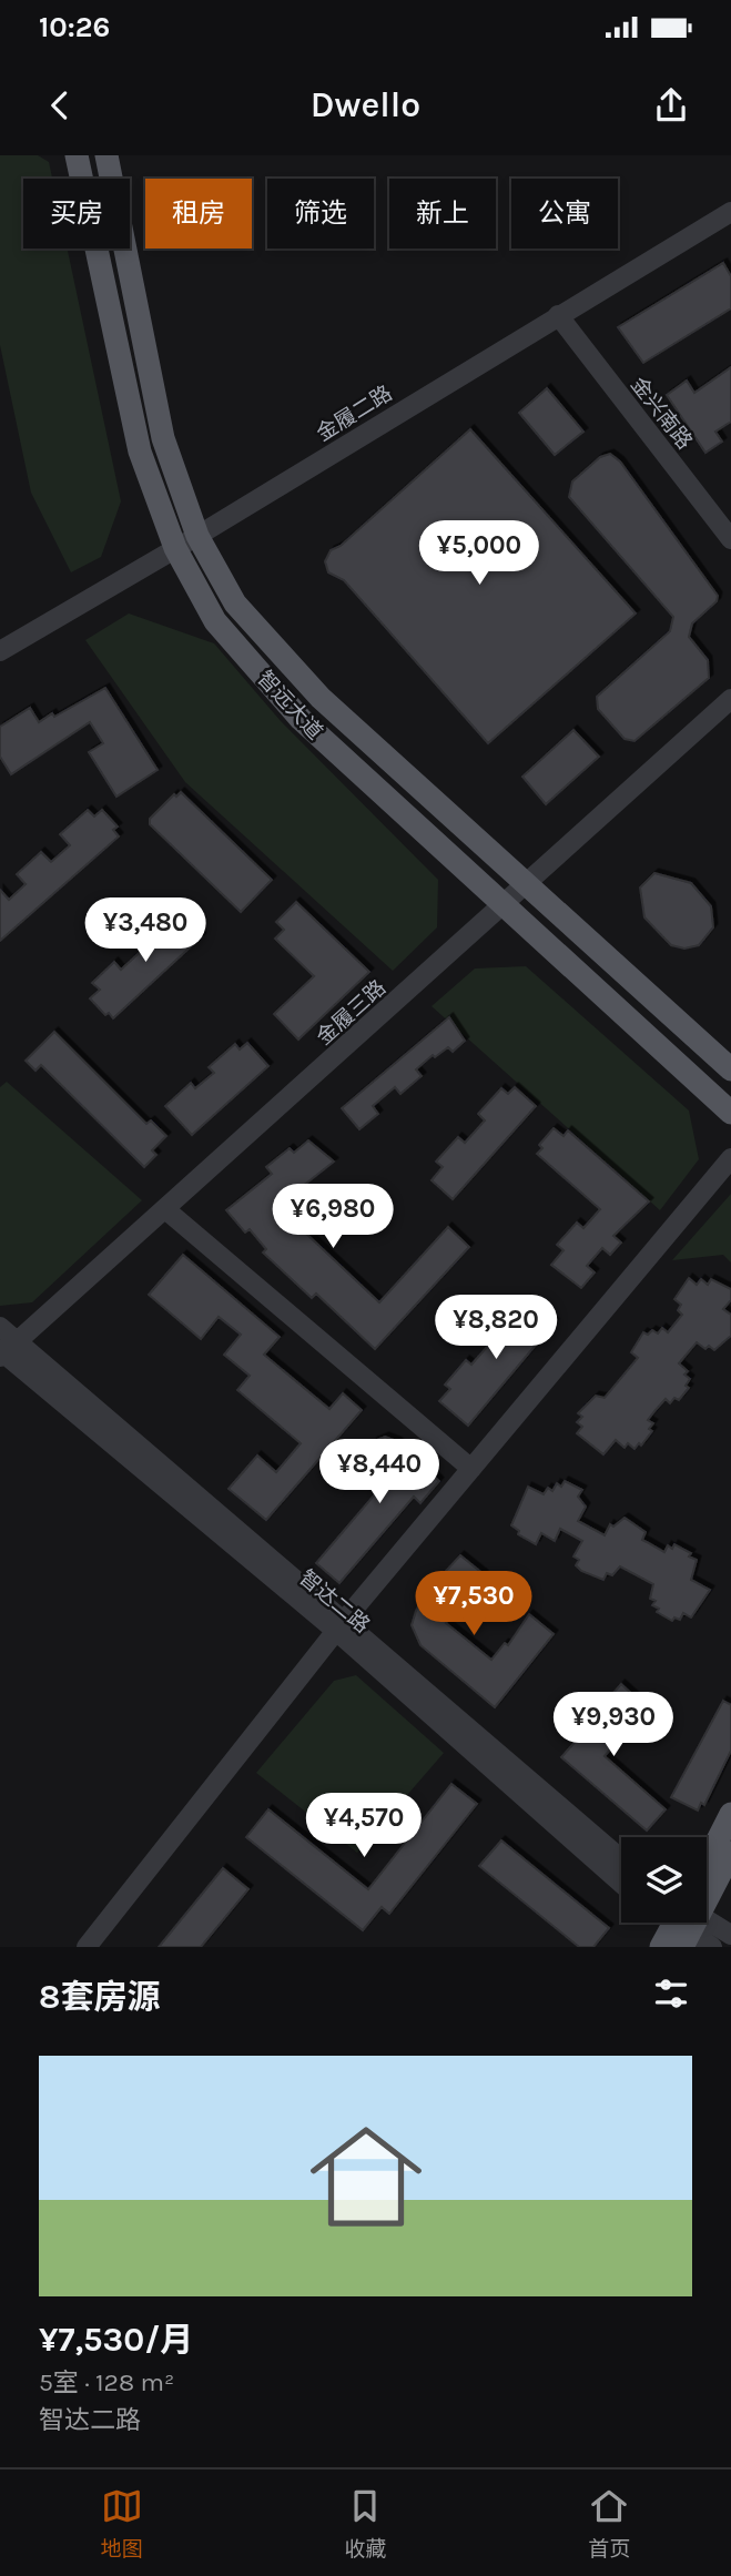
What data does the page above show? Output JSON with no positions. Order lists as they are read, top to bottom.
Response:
{
  "streets": {
    "main road": ["智远大道"],
    "street": [
      "金履二路",
      "金兴南路",
      "金履三路",
      "智达二路"
    ]
  },
  "crossings": [
    ["金履二路", "金兴南路"],
    ["金履二路", "智远大道"],
    ["智远大道", "金履三路"],
    ["金履三路", "智达二路"]
  ],
  "page": {
    "status": "10:26",
    "header": "Dwello",
    "chip": [
      "买房",
      "租房",
      "筛选",
      "新上",
      "公寓"
    ],
    "price": [
      "¥5,000",
      "¥3,480",
      "¥6,980",
      "¥8,820",
      "¥8,440",
      "¥7,530",
      "¥9,930",
      "¥4,570"
    ],
    "heading": "8套房源",
    "list": [
      {
        "name": "¥7,530/月",
        "note": "5室 · 128 m² · 智达二路"
      }
    ],
    "tabs": ["地图", "收藏", "首页"]
  }
}
